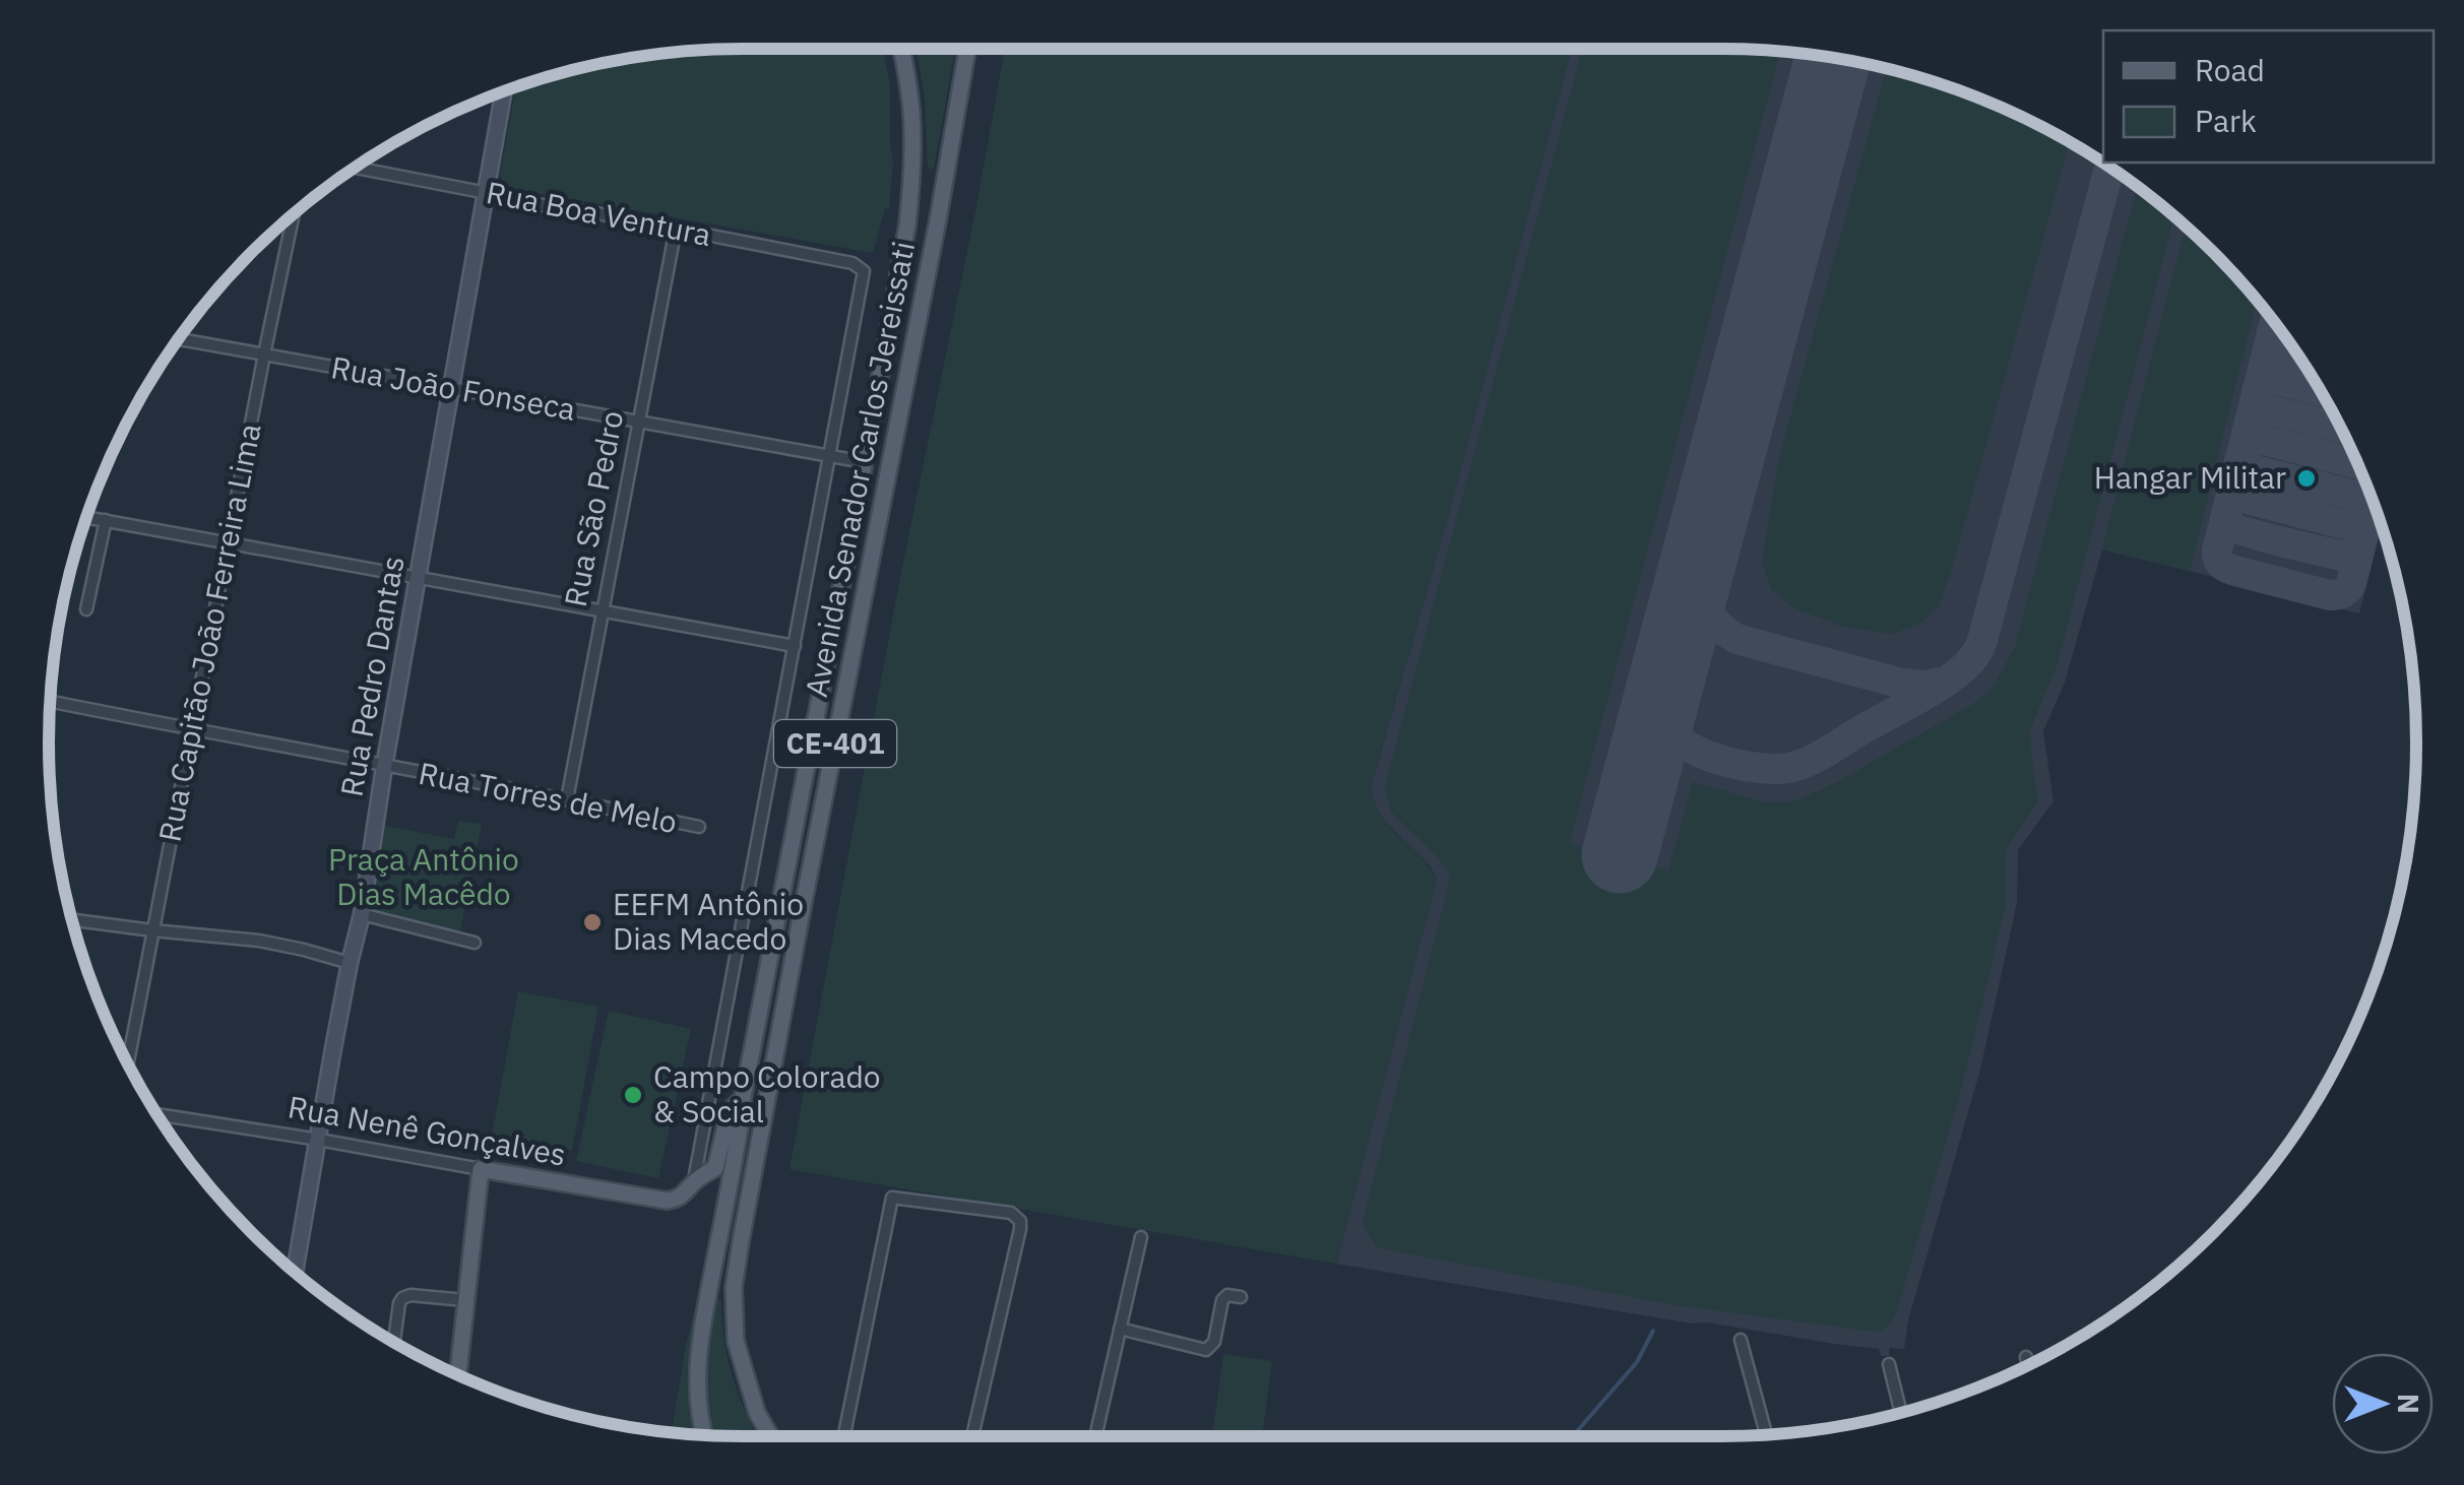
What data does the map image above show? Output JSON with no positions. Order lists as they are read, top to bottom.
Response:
{
  "streets": {
    "main road": [
      "Avenida Senador Carlos Jereissati",
      "Rua Pedro Dantas",
      "CE-401",
      "Rua Nenê Gonçalves"
    ],
    "street": [
      "Rua Boa Ventura",
      "Rua João Fonseca",
      "Rua São Pedro",
      "Rua Capitão João Ferreira Lima",
      "Rua Torres de Melo"
    ]
  },
  "crossings": [
    ["Rua Boa Ventura", "Rua João Fonseca"],
    ["Rua Boa Ventura", "Rua São Pedro"],
    ["Rua Boa Ventura", "Rua Pedro Dantas"],
    ["Rua João Fonseca", "Avenida Senador Carlos Jereissati"],
    ["Rua João Fonseca", "Rua São Pedro"],
    ["Rua João Fonseca", "Rua Capitão João Ferreira Lima"],
    ["Rua João Fonseca", "Rua Pedro Dantas"],
    ["Rua São Pedro", "Rua Torres de Melo"],
    ["Rua Capitão João Ferreira Lima", "Rua Torres de Melo"],
    ["Rua Pedro Dantas", "Rua Torres de Melo"],
    ["Rua Pedro Dantas", "Rua Nenê Gonçalves"]
  ],
  "parks": ["Praça Antônio Dias Macêdo"],
  "places": ["Hangar Militar", "EEFM Antônio Dias Macedo", "Campo Colorado & Social"],
  "legend": ["Road", "Park"],
  "north": "right"
}
